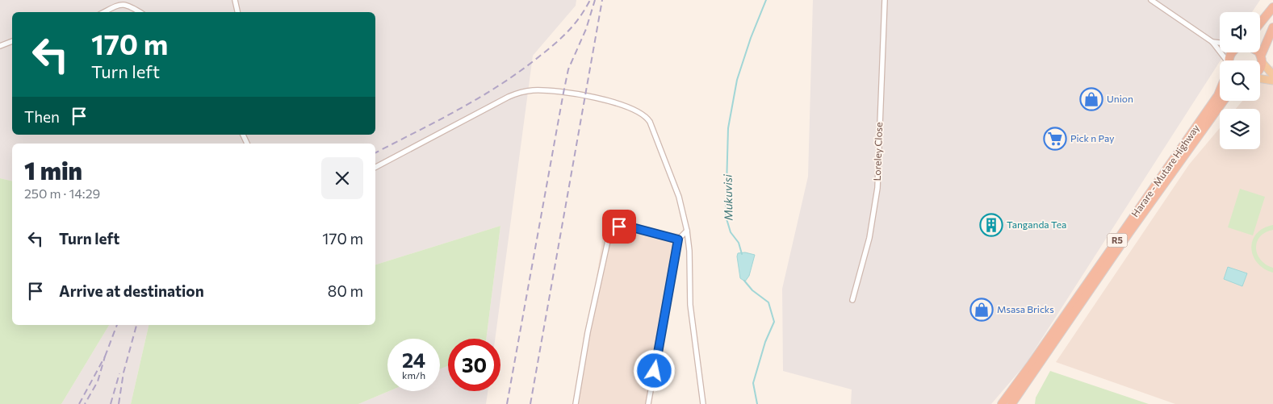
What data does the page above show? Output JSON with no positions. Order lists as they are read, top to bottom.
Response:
{
  "streets": {
    "highway": ["Harare - Mutare Highway", "R5"],
    "street": ["Loreley Close"]
  },
  "water": ["Mukuvisi"],
  "places": {
    "shop": ["Union", "Msasa Bricks"],
    "supermarket": ["Pick n Pay"],
    "building": ["Tanganda Tea"]
  },
  "page": {
    "turn": ["170 m", "Turn left"],
    "then": "Then",
    "heading": ["1 min", "250 m · 14:29"],
    "list": [
      {
        "name": "Turn left",
        "value": "170 m"
      },
      {
        "name": "Arrive at destination",
        "value": "80 m"
      }
    ],
    "speed": "24 km/h",
    "limit": "30"
  }
}
